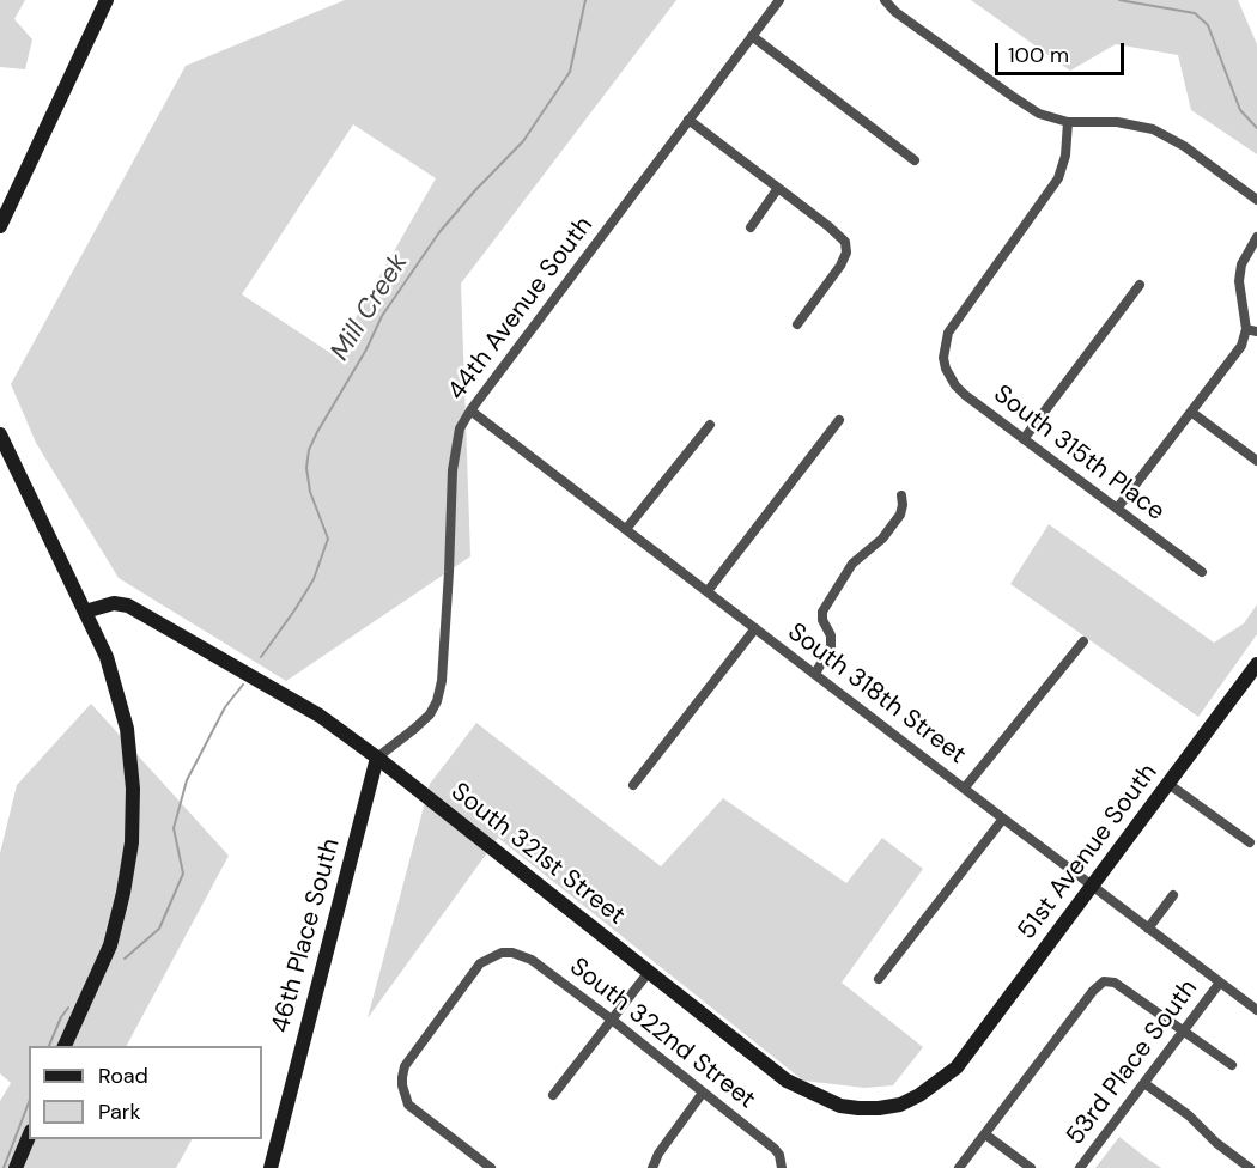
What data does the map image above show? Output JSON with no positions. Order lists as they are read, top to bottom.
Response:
{
  "streets": {
    "main road": ["51st Avenue South", "South 321st Street", "46th Place South"],
    "street": [
      "44th Avenue South",
      "South 315th Place",
      "South 318th Street",
      "South 322nd Street",
      "53rd Place South"
    ]
  },
  "crossings": [
    ["44th Avenue South", "South 318th Street"],
    ["44th Avenue South", "South 321st Street"],
    ["44th Avenue South", "46th Place South"],
    ["South 318th Street", "51st Avenue South"],
    ["South 318th Street", "53rd Place South"],
    ["51st Avenue South", "South 321st Street"],
    ["South 321st Street", "46th Place South"]
  ],
  "water": ["Mill Creek"],
  "legend": ["Road", "Park"],
  "scale_bar": "100 m"
}
